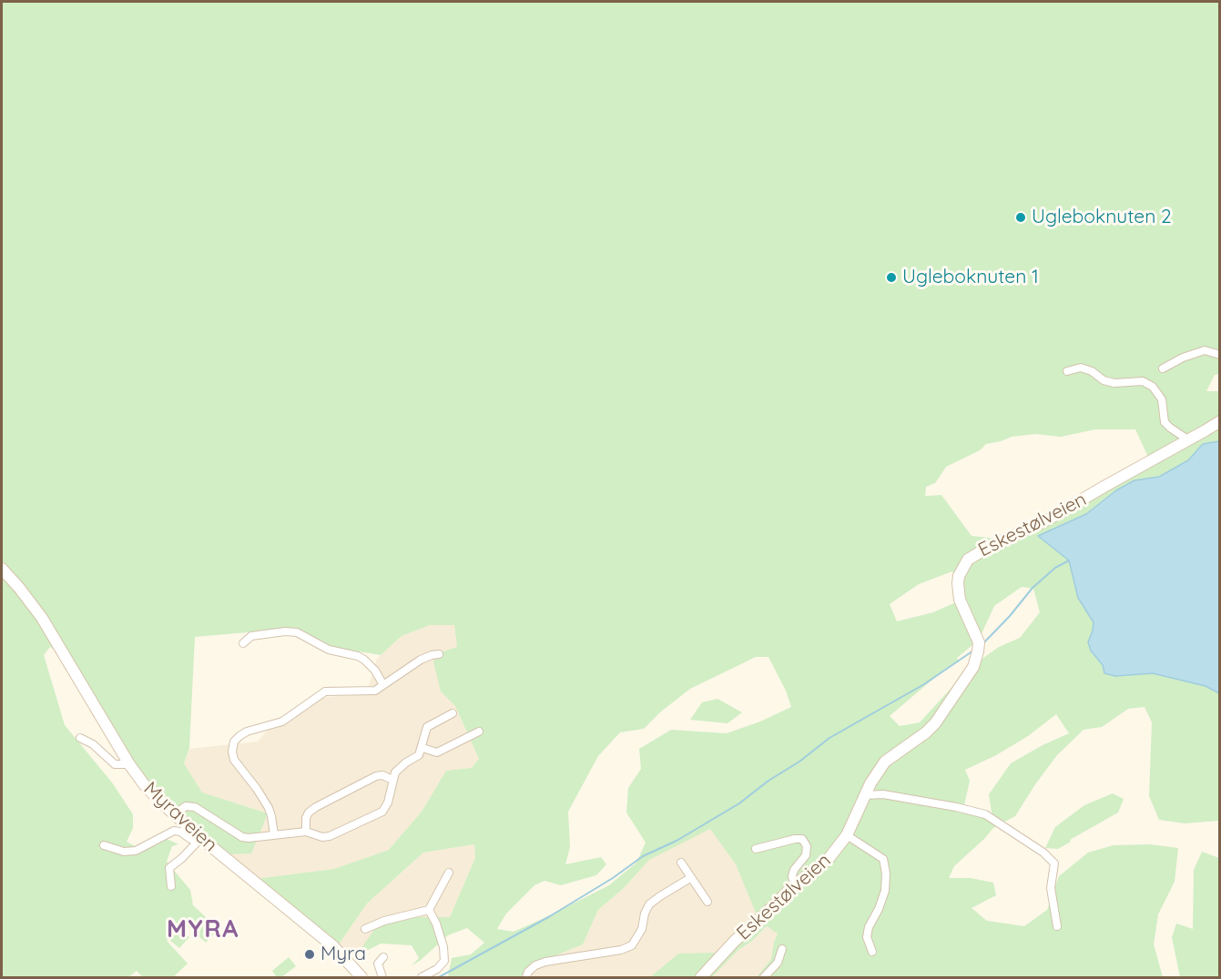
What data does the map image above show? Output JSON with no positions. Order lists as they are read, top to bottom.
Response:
{
  "streets": {
    "main road": ["Eskestølveien", "Myraveien"]
  },
  "districts": ["MYRA"],
  "places": ["Ugleboknuten 2", "Ugleboknuten 1", "Myra"]
}
